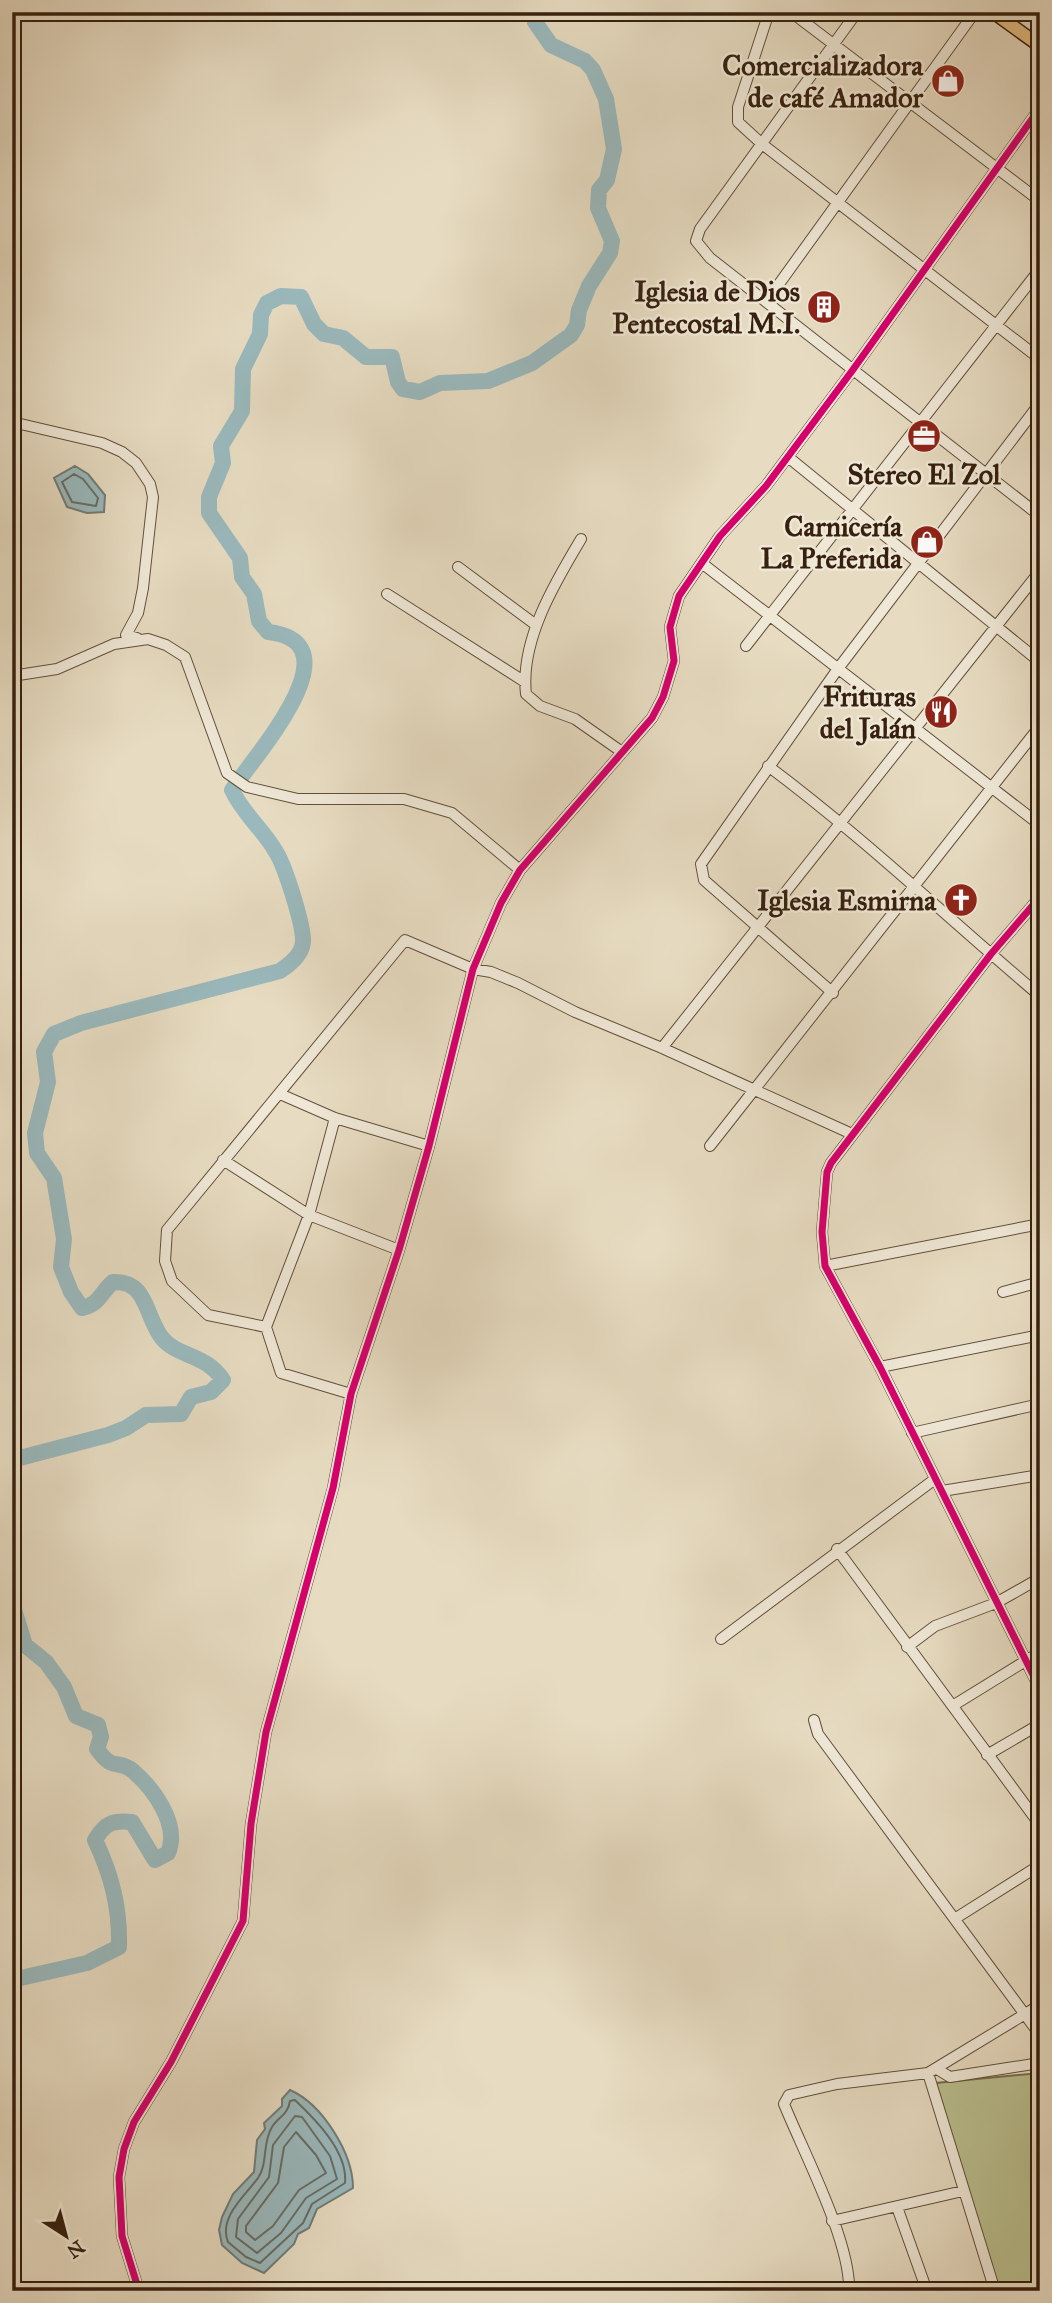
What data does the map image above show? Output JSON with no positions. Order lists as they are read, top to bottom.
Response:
{
  "places": {
    "shop": ["Comercializadora de café Amador", "Carnicería La Preferida"],
    "building": ["Iglesia de Dios Pentecostal M.I."],
    "office": ["Stereo El Zol"],
    "restaurant": ["Frituras del Jalán"],
    "church": ["Iglesia Esmirna"]
  },
  "north": "bottom right"
}
